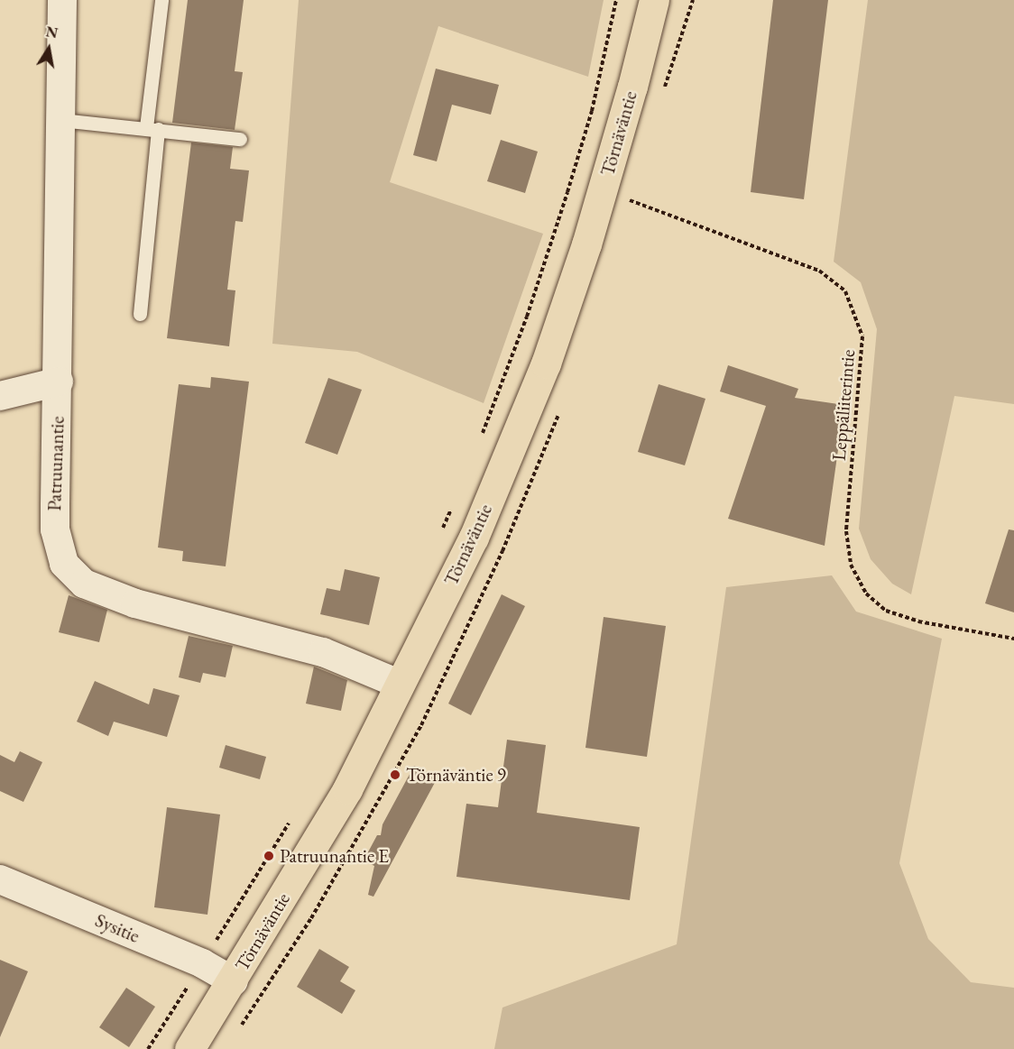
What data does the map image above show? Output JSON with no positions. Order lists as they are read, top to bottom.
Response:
{
  "streets": {
    "main road": ["Törnäväntie"],
    "street": ["Patruunantie", "Sysitie"],
    "path": ["Leppäliiterintie"]
  },
  "crossings": [
    ["Törnäväntie", "Leppäliiterintie"],
    ["Törnäväntie", "Patruunantie"],
    ["Törnäväntie", "Sysitie"]
  ],
  "places": ["Törnäväntie 9", "Patruunantie E"],
  "north": "top"
}
